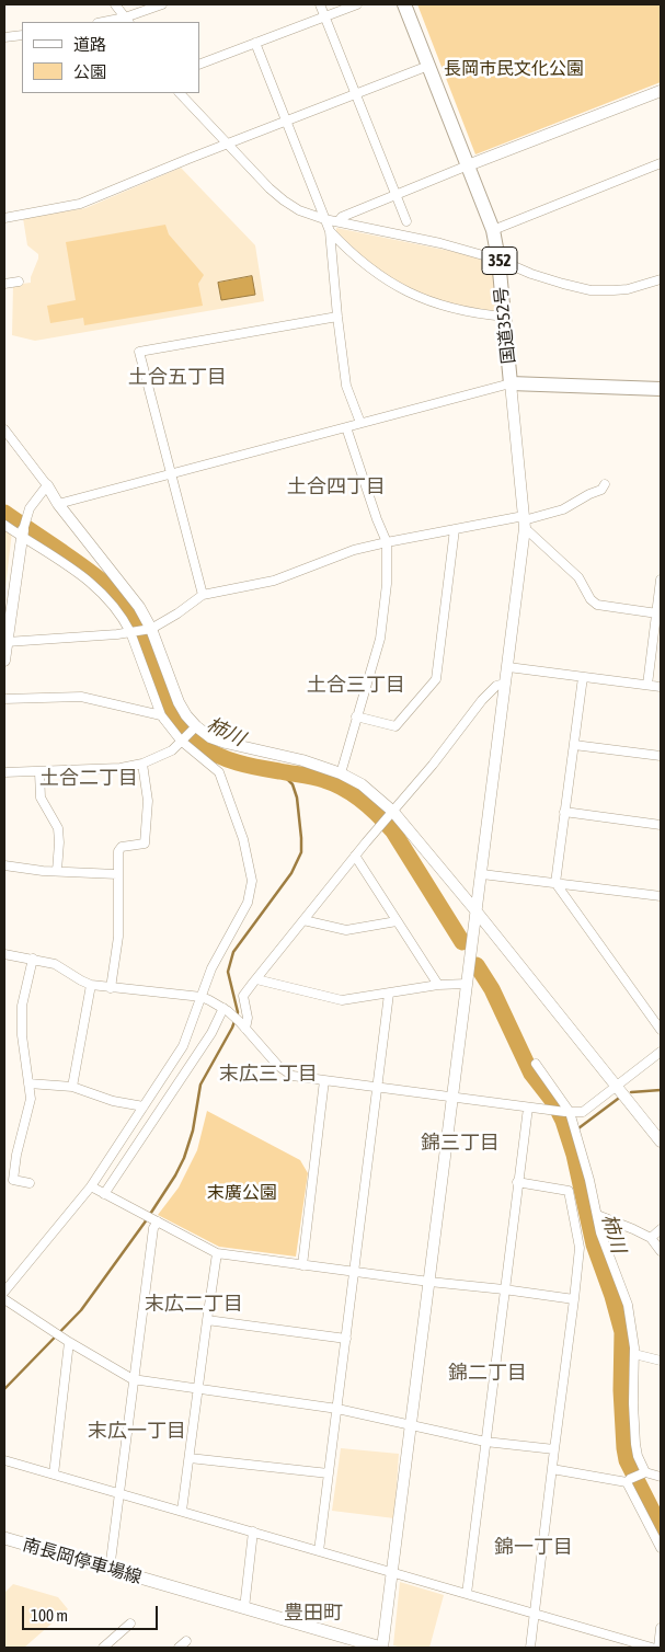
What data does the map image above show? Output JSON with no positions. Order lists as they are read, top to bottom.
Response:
{
  "streets": {
    "highway": ["352", "国道352号"],
    "main road": ["南長岡停車場線"]
  },
  "districts": [
    "土合五丁目",
    "土合四丁目",
    "土合三丁目",
    "土合二丁目",
    "末広三丁目",
    "錦三丁目",
    "末広二丁目",
    "錦二丁目",
    "末広一丁目",
    "錦一丁目",
    "豊田町"
  ],
  "water": ["柿川"],
  "parks": ["長岡市民文化公園", "末廣公園"],
  "legend": ["道路", "公園"],
  "scale_bar": "100 m"
}
